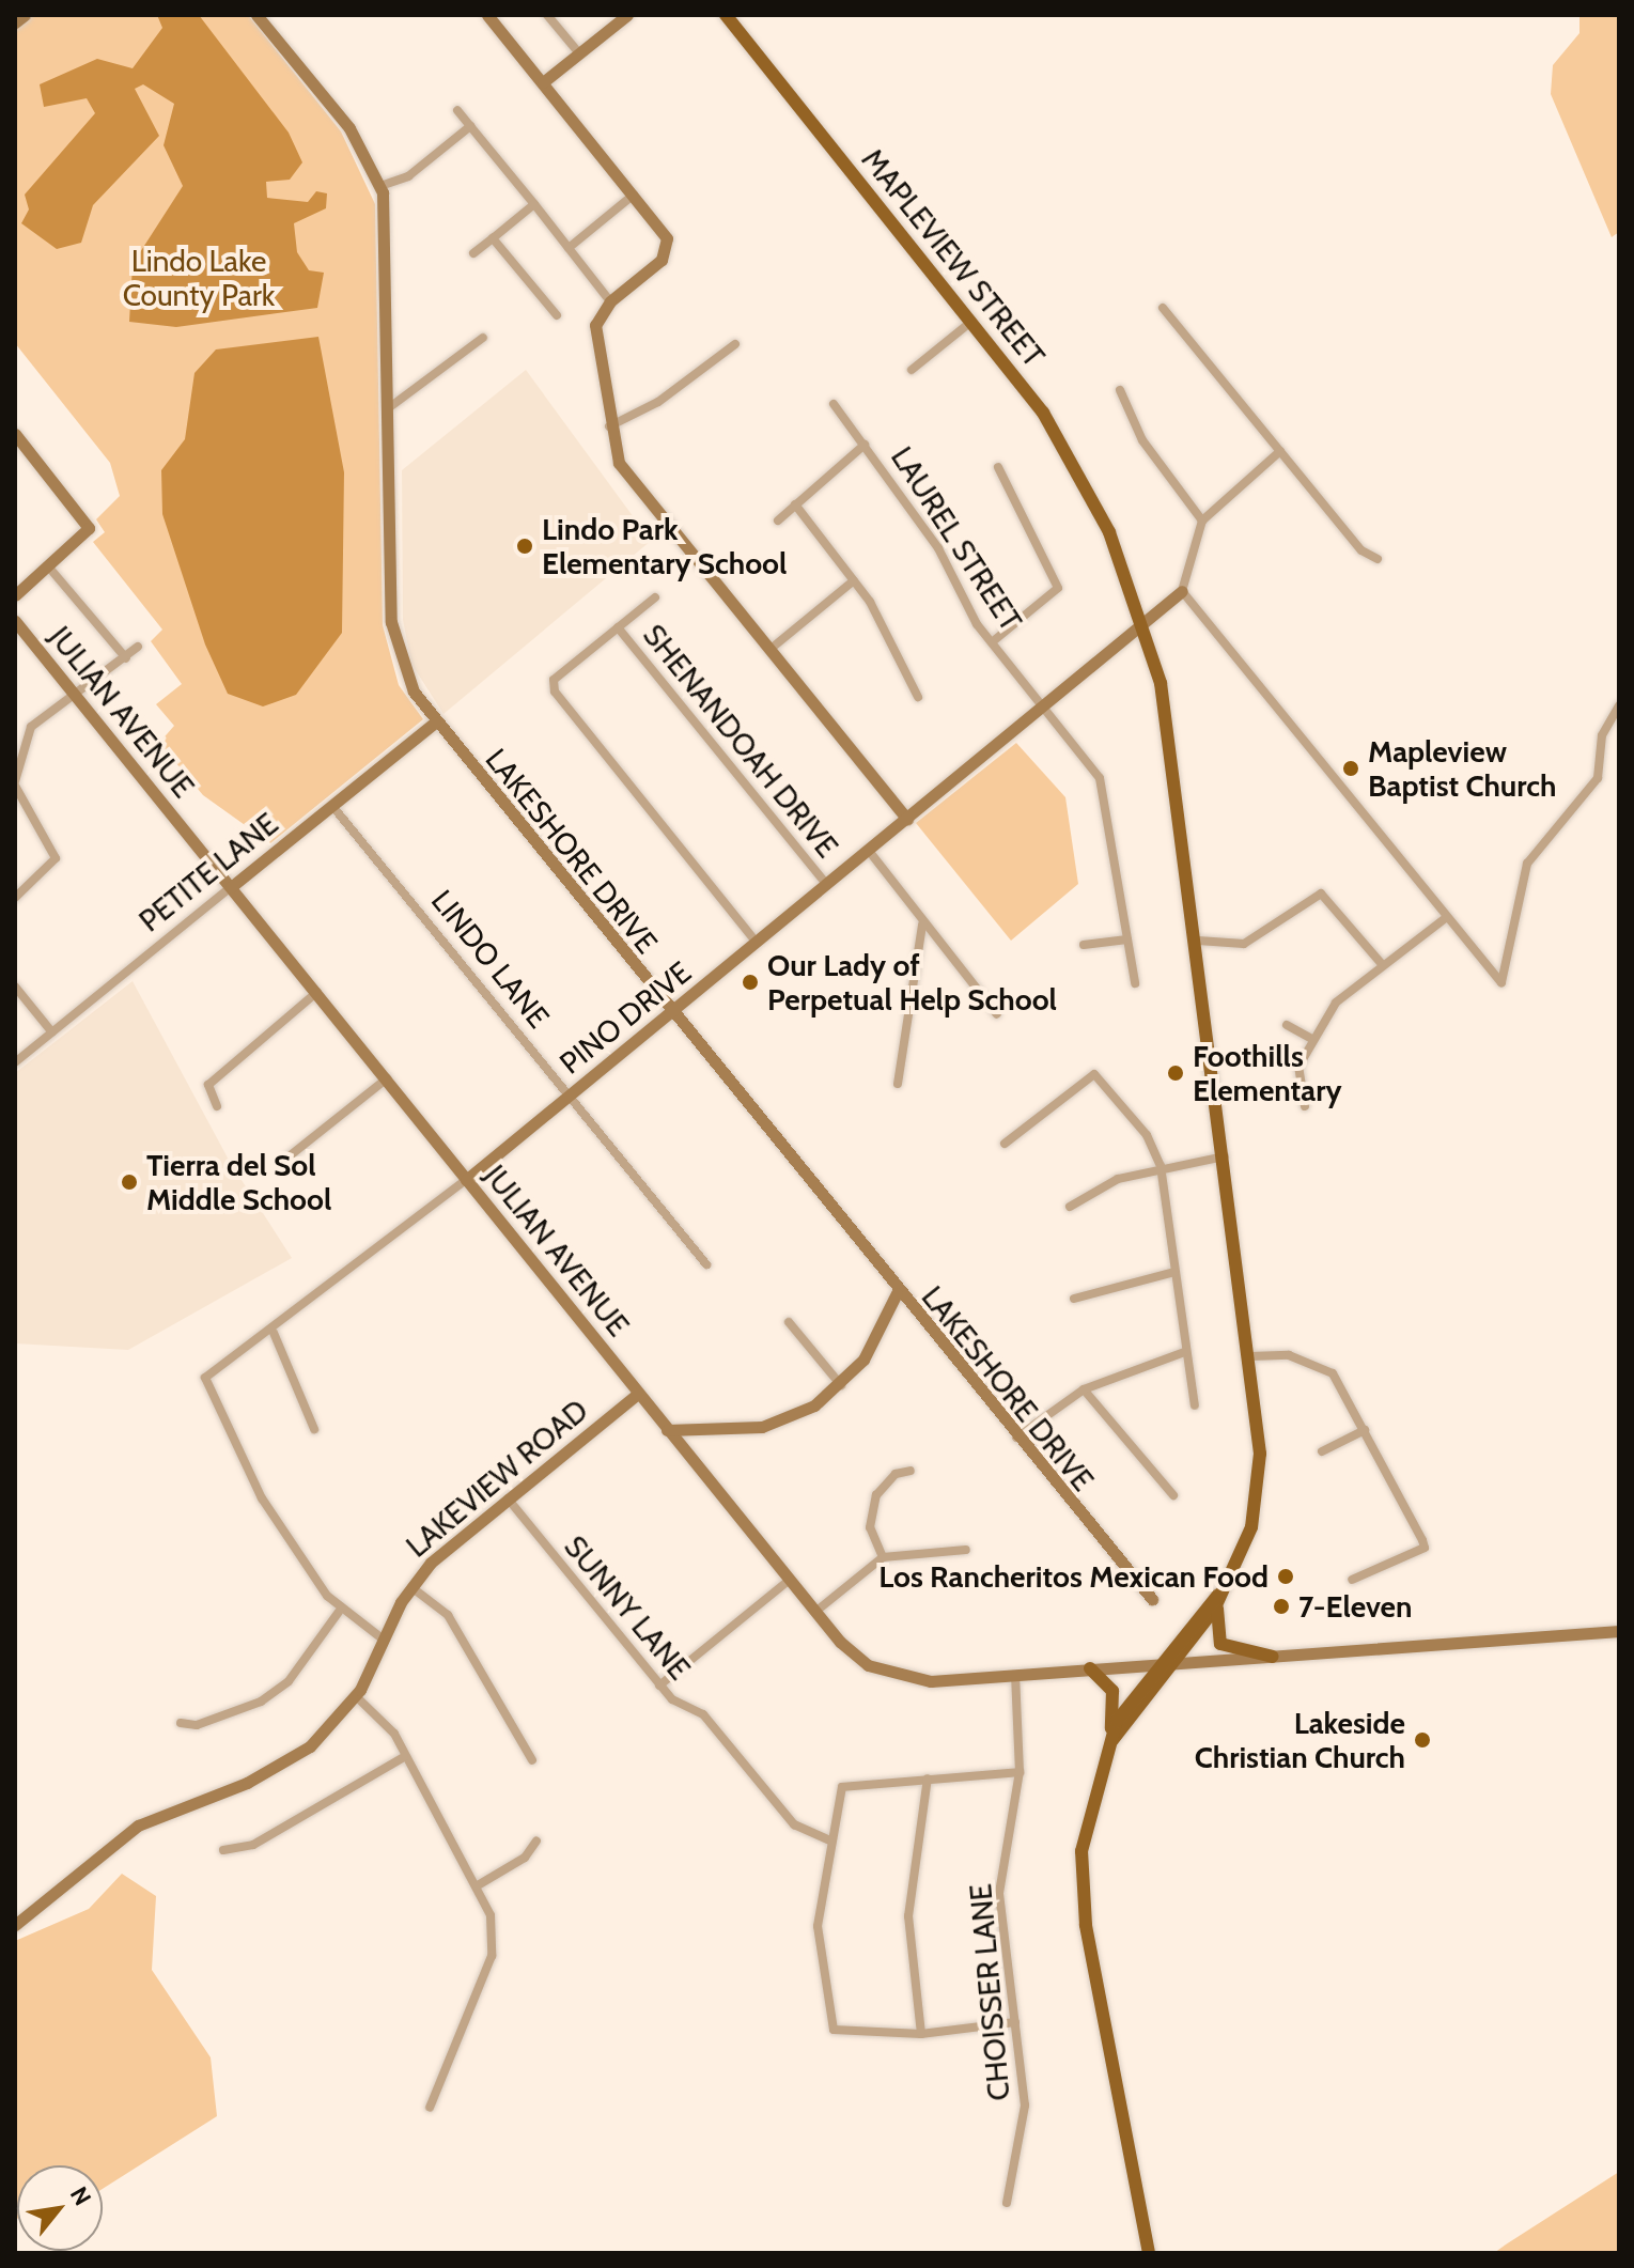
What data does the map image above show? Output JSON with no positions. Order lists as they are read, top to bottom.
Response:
{
  "streets": {
    "main road": ["MAPLEVIEW STREET"],
    "street": [
      "LAUREL STREET",
      "JULIAN AVENUE",
      "SHENANDOAH DRIVE",
      "LAKESHORE DRIVE",
      "PETITE LANE",
      "LINDO LANE",
      "PINO DRIVE",
      "LAKEVIEW ROAD",
      "SUNNY LANE",
      "CHOISSER LANE"
    ]
  },
  "crossings": [
    ["MAPLEVIEW STREET", "PINO DRIVE"],
    ["LAUREL STREET", "PINO DRIVE"],
    ["JULIAN AVENUE", "PETITE LANE"],
    ["JULIAN AVENUE", "PINO DRIVE"],
    ["JULIAN AVENUE", "LAKEVIEW ROAD"],
    ["JULIAN AVENUE", "CHOISSER LANE"],
    ["SHENANDOAH DRIVE", "PINO DRIVE"],
    ["LAKESHORE DRIVE", "PETITE LANE"],
    ["LAKESHORE DRIVE", "PINO DRIVE"],
    ["PETITE LANE", "LINDO LANE"],
    ["LINDO LANE", "PINO DRIVE"],
    ["PINO DRIVE", "LAKEVIEW ROAD"],
    ["LAKEVIEW ROAD", "SUNNY LANE"]
  ],
  "parks": ["Lindo Lake County Park"],
  "places": [
    "Lindo Park Elementary School",
    "Mapleview Baptist Church",
    "Our Lady of Perpetual Help School",
    "Foothills Elementary",
    "Tierra del Sol Middle School",
    "Los Rancheritos Mexican Food",
    "7-Eleven",
    "Lakeside Christian Church"
  ],
  "north": "top right"
}
